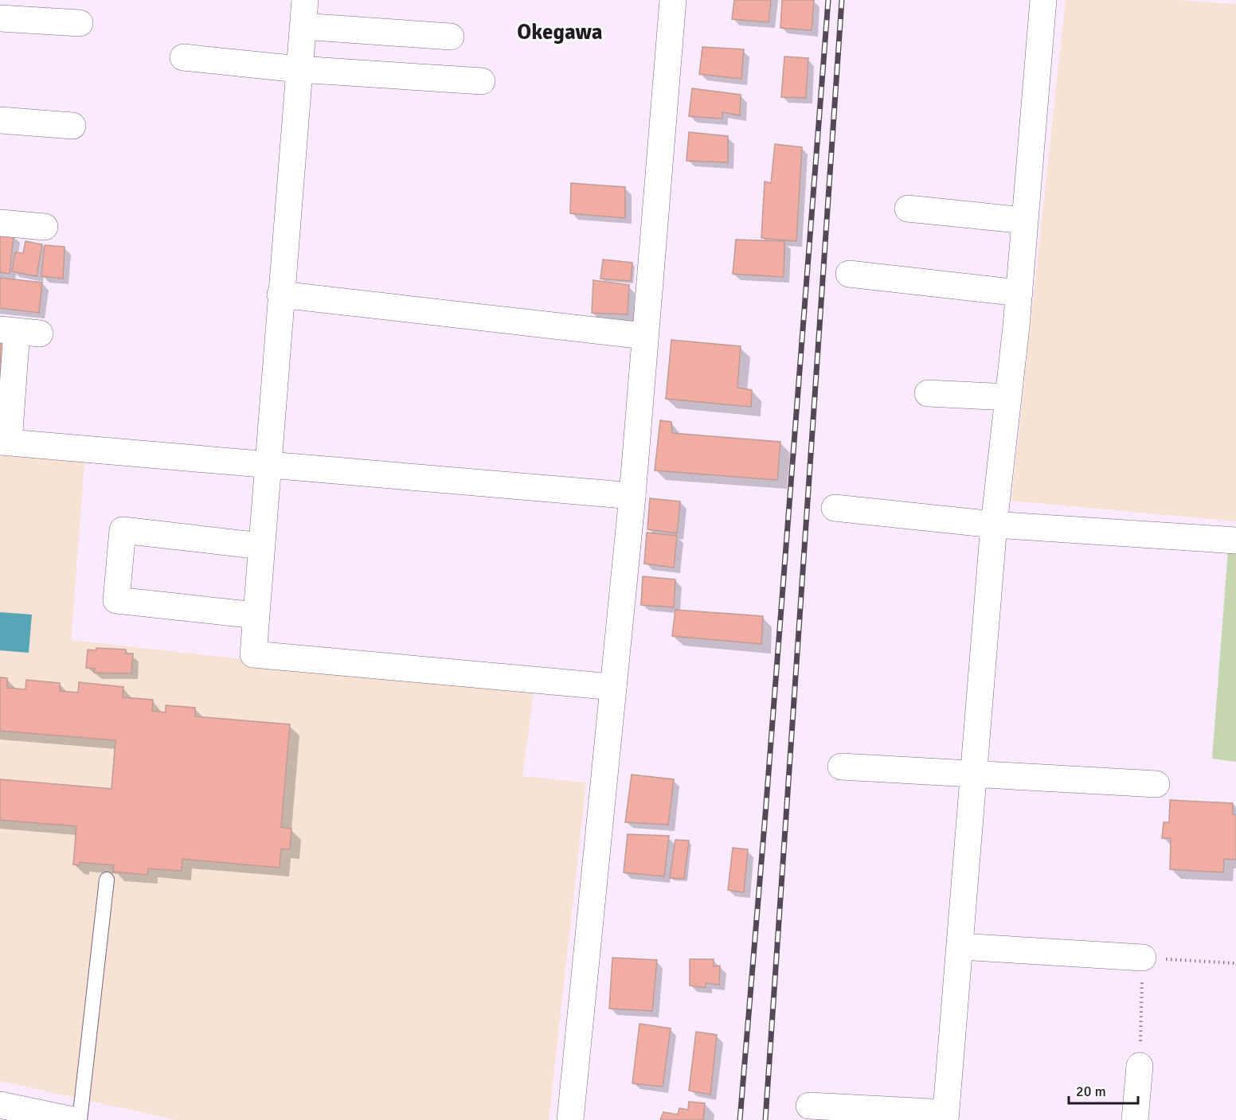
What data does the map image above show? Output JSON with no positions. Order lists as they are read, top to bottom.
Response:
{
  "districts": ["Okegawa"],
  "scale_bar": "20 m"
}
